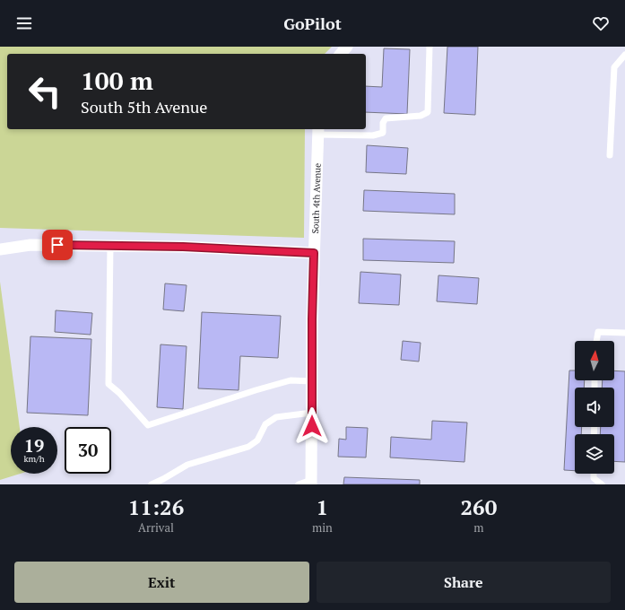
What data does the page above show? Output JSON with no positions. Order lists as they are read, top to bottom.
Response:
{
  "streets": {
    "street": ["South 4th Avenue"]
  },
  "north": "top",
  "page": {
    "header": "GoPilot",
    "turn": ["100 m", "South 5th Avenue"],
    "speed": "19 km/h",
    "limit": "30",
    "eta": [
      "11:26",
      "Arrival",
      "1",
      "min",
      "260",
      "m"
    ],
    "buttons": ["Exit", "Share"]
  }
}
